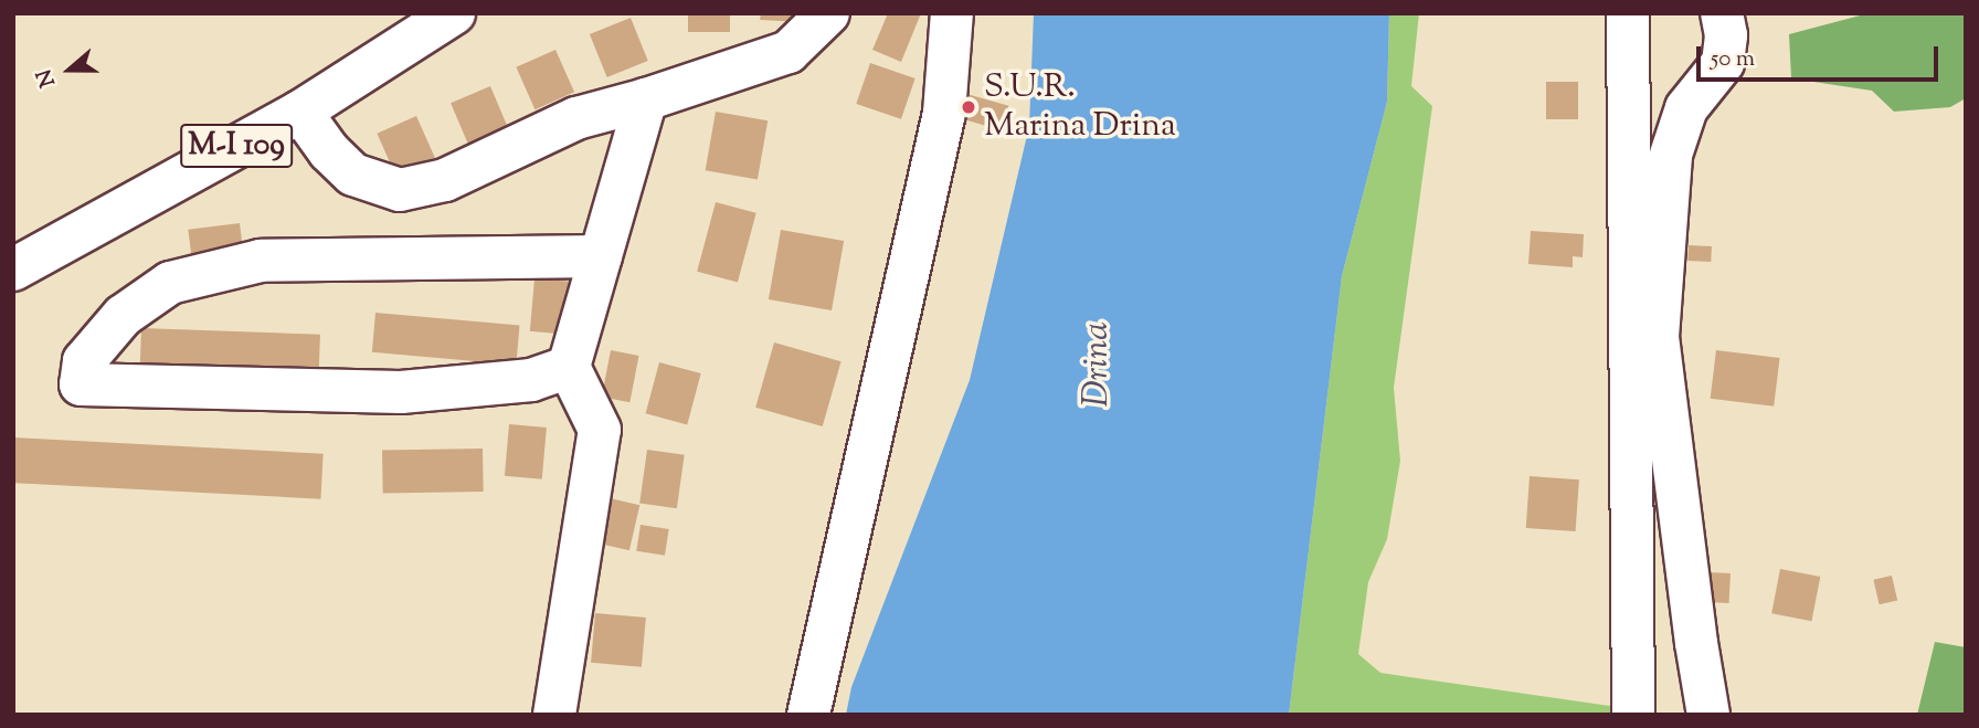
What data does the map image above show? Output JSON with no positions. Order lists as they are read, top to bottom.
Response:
{
  "streets": {
    "street": ["M-I 109"]
  },
  "water": ["Drina"],
  "places": ["S.U.R. Marina Drina"],
  "scale_bar": "50 m",
  "north": "left"
}
